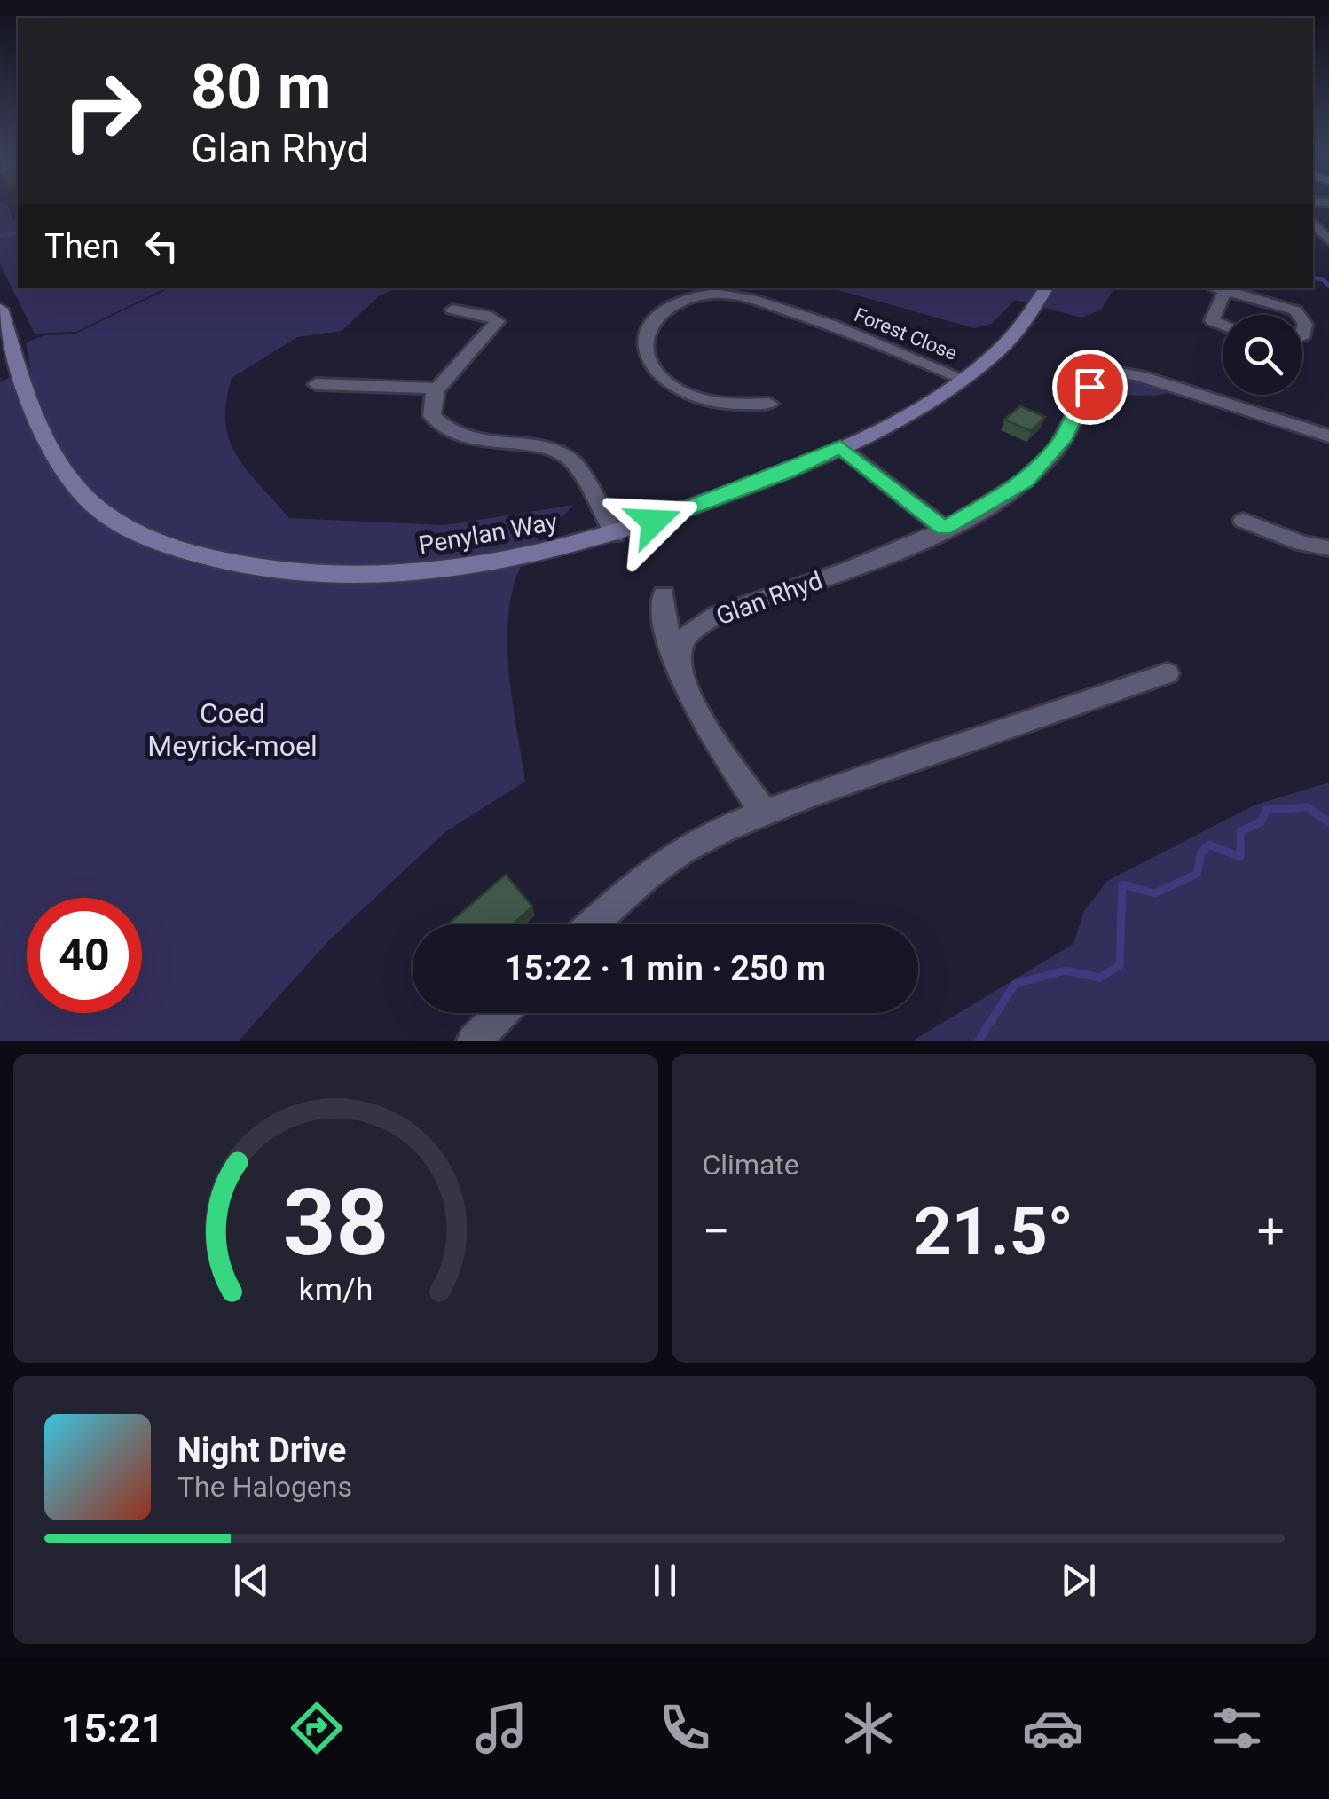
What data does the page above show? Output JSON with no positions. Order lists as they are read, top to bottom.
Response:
{
  "streets": {
    "street": ["Forest Close", "Penylan Way", "Glan Rhyd"]
  },
  "crossings": [
    ["Forest Close", "Penylan Way"]
  ],
  "parks": ["Coed Meyrick-moel"],
  "page": {
    "turn": ["80 m", "Glan Rhyd"],
    "then": "Then",
    "limit": "40",
    "trip": "15:22 · 1 min · 250 m",
    "tile": "Climate",
    "heat": ["−", "21.5°", "+"],
    "song": ["Night Drive", "The Halogens"],
    "tabs": "15:21",
    "gauge": ["38", "km/h"]
  }
}
